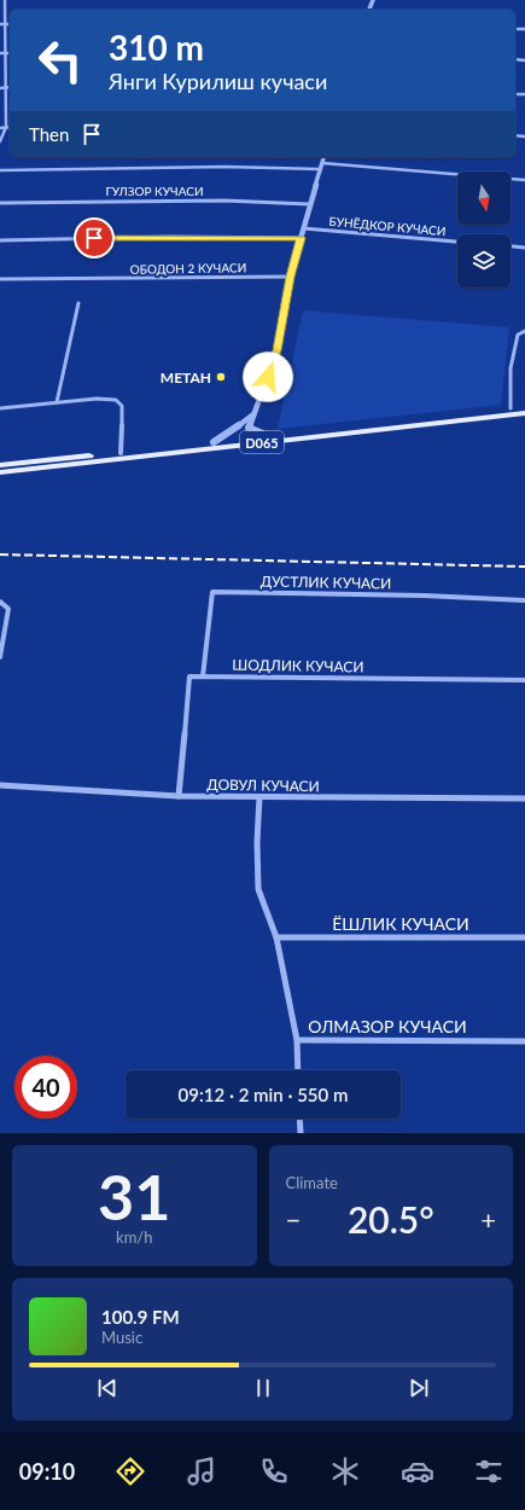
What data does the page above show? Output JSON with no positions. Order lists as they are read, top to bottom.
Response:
{
  "streets": {
    "main road": ["D065"],
    "street": [
      "ГУЛЗОР КУЧАСИ",
      "БУНЁДКОР КУЧАСИ",
      "ОБОДОН 2 КУЧАСИ",
      "ДУСТЛИК КУЧАСИ",
      "ШОДЛИК КУЧАСИ",
      "ДОВУЛ КУЧАСИ",
      "ЁШЛИК КУЧАСИ",
      "ОЛМАЗОР КУЧАСИ"
    ]
  },
  "crossings": [
    ["ДУСТЛИК КУЧАСИ", "ШОДЛИК КУЧАСИ"],
    ["ДОВУЛ КУЧАСИ", "ОЛМАЗОР КУЧАСИ"],
    ["ЁШЛИК КУЧАСИ", "ОЛМАЗОР КУЧАСИ"]
  ],
  "places": ["МЕТАН"],
  "north": "bottom",
  "page": {
    "turn": ["310 m", "Янги Курилиш кучаси"],
    "then": "Then",
    "limit": "40",
    "trip": "09:12 · 2 min · 550 m",
    "tile": [
      ["31", "km/h"],
      "Climate"
    ],
    "heat": ["−", "20.5°", "+"],
    "song": ["100.9 FM", "Music"],
    "tabs": "09:10"
  }
}
